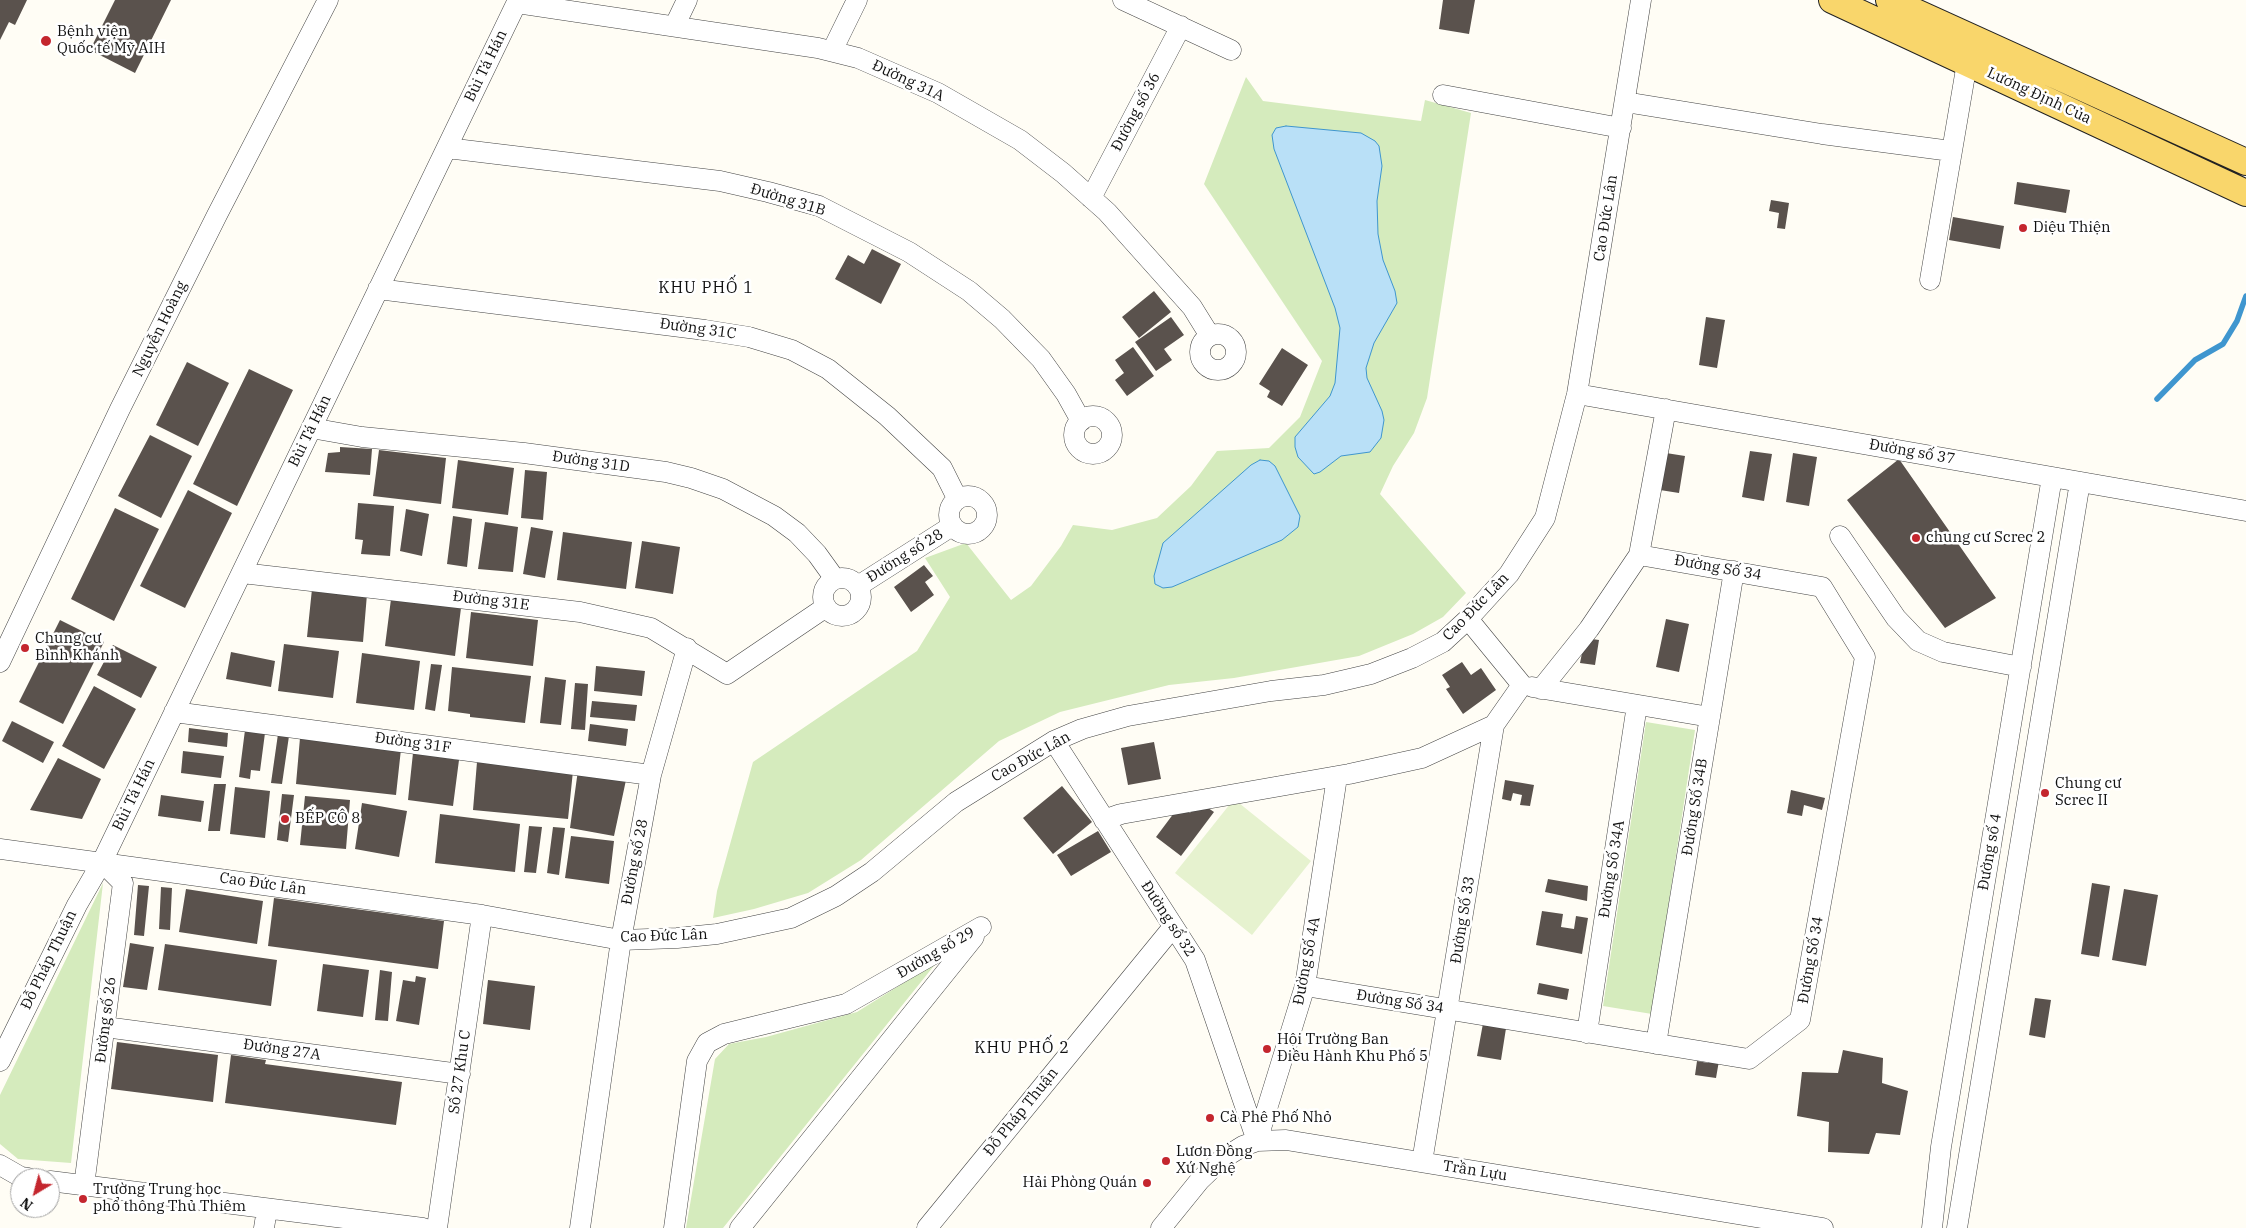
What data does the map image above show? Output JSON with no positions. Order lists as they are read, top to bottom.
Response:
{
  "streets": {
    "main road": ["Lương Định Của"],
    "street": [
      "Bùi Tá Hán",
      "Đường 31A",
      "Đường số 36",
      "Đường 31B",
      "Cao Đức Lân",
      "Nguyễn Hoàng",
      "Đường 31C",
      "Đường số 37",
      "Đường 31D",
      "Đường số 28",
      "Đường Số 34",
      "Đường 31E",
      "Đường 31F",
      "Đường Số 34B",
      "Đường số 4",
      "Đường Số 34A",
      "Đường số 32",
      "Đường Số 33",
      "Đường số 29",
      "Đỗ Pháp Thuận",
      "Đường Số 4A",
      "Đường số 26",
      "Đường 27A",
      "Số 27 Khu C",
      "Trần Lựu"
    ]
  },
  "crossings": [
    ["Bùi Tá Hán", "Đường 31A"],
    ["Bùi Tá Hán", "Đường 31B"],
    ["Bùi Tá Hán", "Cao Đức Lân"],
    ["Bùi Tá Hán", "Đường 31C"],
    ["Bùi Tá Hán", "Đường 31D"],
    ["Bùi Tá Hán", "Đường 31E"],
    ["Bùi Tá Hán", "Đường 31F"],
    ["Bùi Tá Hán", "Đỗ Pháp Thuận"],
    ["Bùi Tá Hán", "Đường số 26"],
    ["Đường 31A", "Đường số 36"],
    ["Cao Đức Lân", "Đường số 37"],
    ["Cao Đức Lân", "Đường số 28"],
    ["Cao Đức Lân", "Đường số 32"],
    ["Cao Đức Lân", "Đỗ Pháp Thuận"],
    ["Cao Đức Lân", "Đường số 26"],
    ["Cao Đức Lân", "Số 27 Khu C"],
    ["Đường 31C", "Đường số 28"],
    ["Đường số 37", "Đường số 4"],
    ["Đường 31D", "Đường số 28"],
    ["Đường 31D", "Đường 31E"],
    ["Đường số 28", "Đường 31E"],
    ["Đường số 28", "Đường 31F"],
    ["Đường Số 34", "Đường Số 34B"],
    ["Đường Số 34", "Đường Số 34A"],
    ["Đường Số 34", "Đường Số 33"],
    ["Đường Số 34", "Đường Số 4A"],
    ["Đường số 32", "Đỗ Pháp Thuận"],
    ["Đường số 32", "Đường Số 4A"],
    ["Đường số 32", "Trần Lựu"],
    ["Đường Số 33", "Trần Lựu"],
    ["Đỗ Pháp Thuận", "Đường số 26"],
    ["Đường Số 4A", "Trần Lựu"],
    ["Đường số 26", "Đường 27A"],
    ["Đường 27A", "Số 27 Khu C"]
  ],
  "districts": ["KHU PHỐ 1", "KHU PHỐ 2"],
  "places": [
    "Bệnh viện Quốc tế Mỹ AIH",
    "Diệu Thiện",
    "chung cư Screc 2",
    "Chung cư Bình Khánh",
    "Chung cư Screc II",
    "BẾP CÔ 8",
    "Hội Trường Ban Điều Hành Khu Phố 5",
    "Cà Phê Phố Nhỏ",
    "Lươn Đồng Xứ Nghệ",
    "Hải Phòng Quán",
    "Trường Trung học phổ thông Thủ Thiêm"
  ],
  "north": "bottom left"
}
